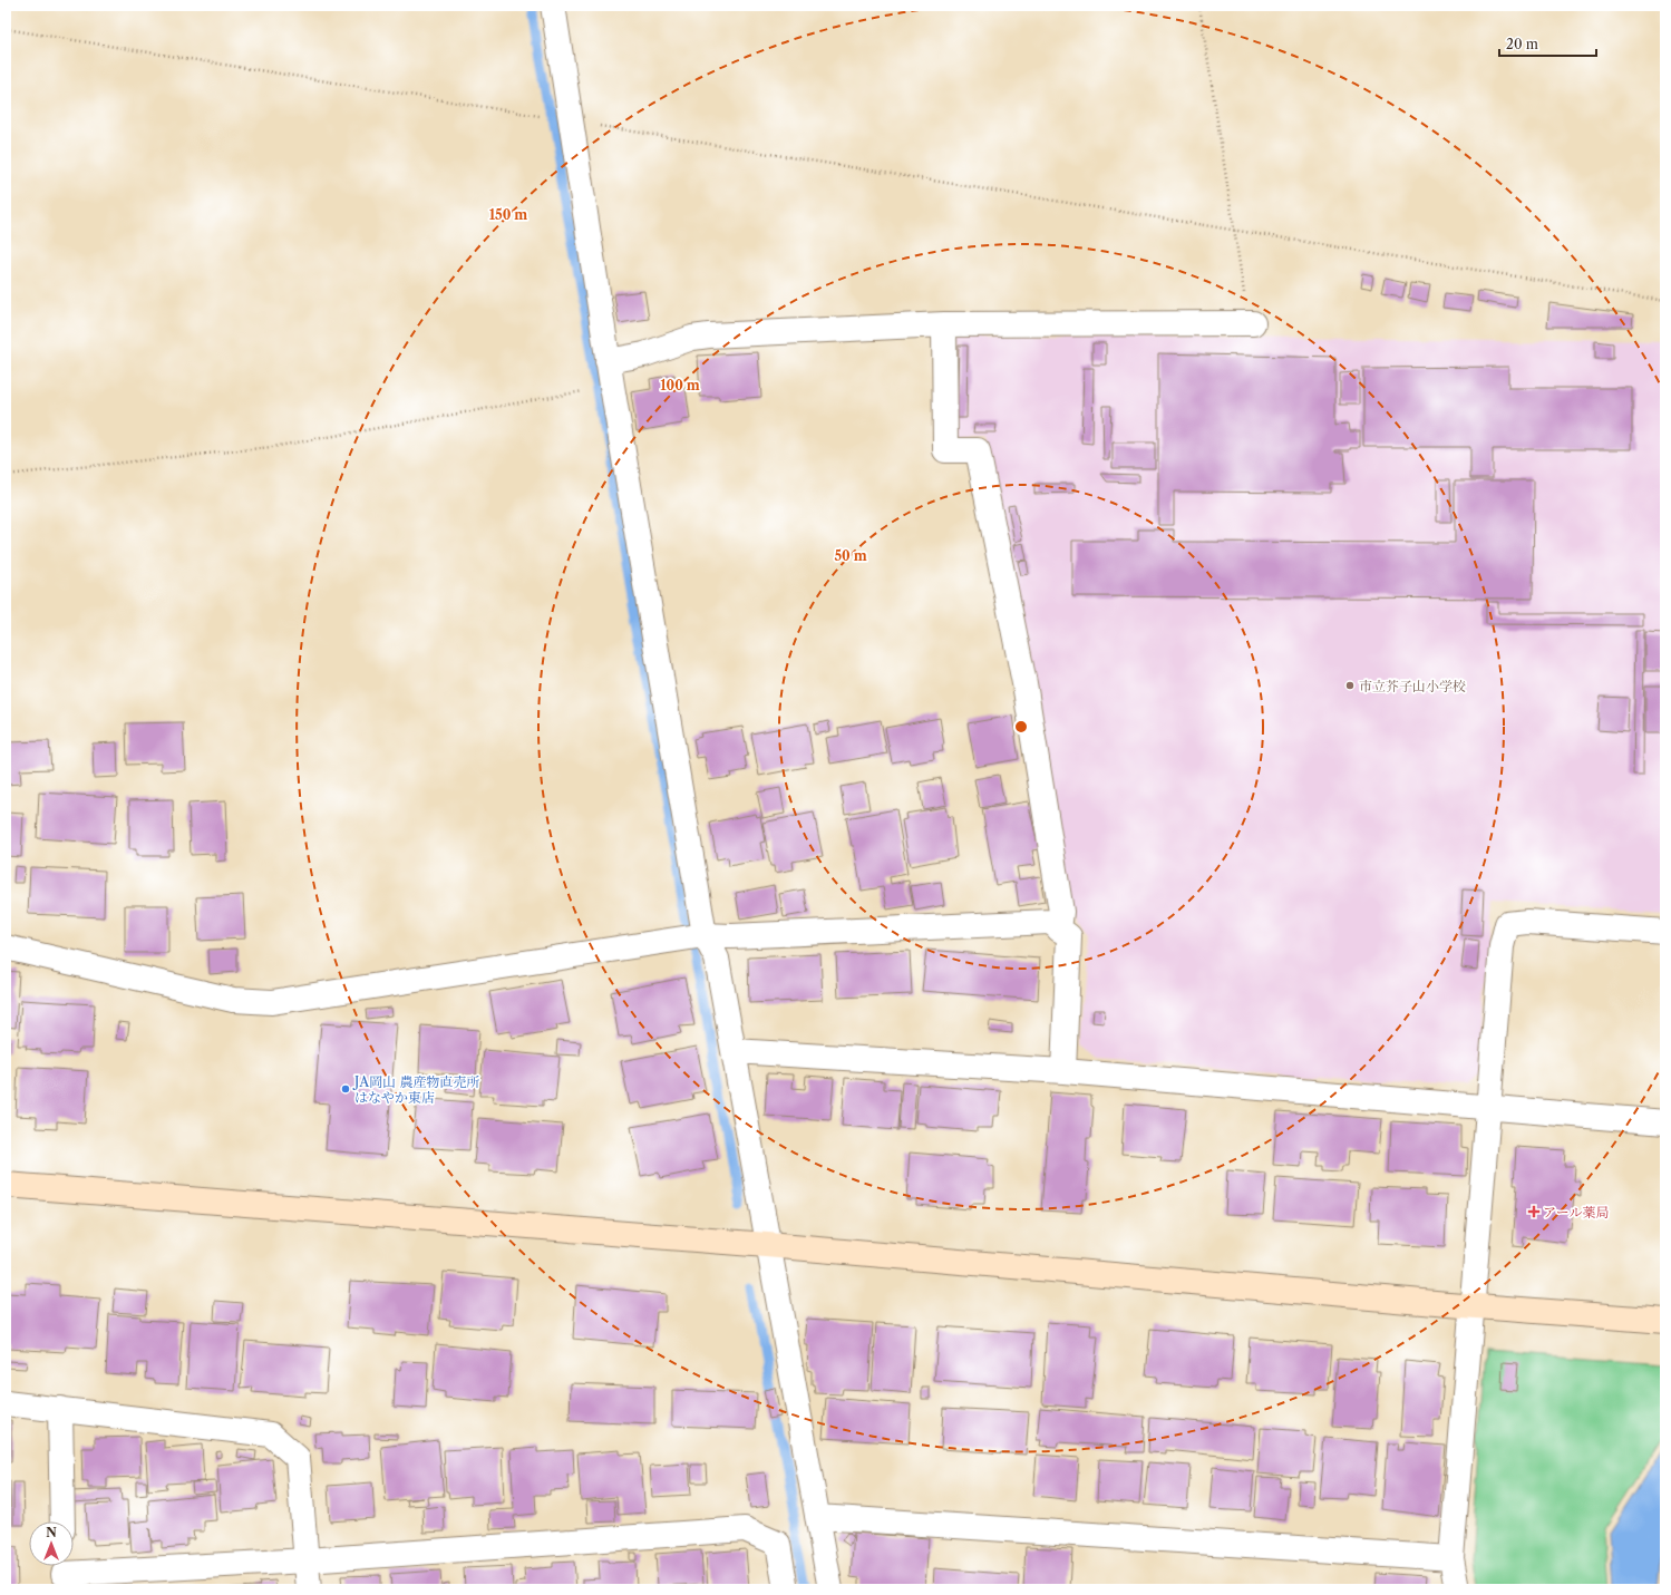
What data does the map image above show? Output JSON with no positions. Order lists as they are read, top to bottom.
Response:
{
  "places": {
    "other": ["市立芥子山小学校", "JA岡山 農産物直売所 はなやか東店"],
    "health": ["アール薬局"]
  },
  "scale_bar": "20 m",
  "north": "top",
  "rings": ["150 m", "100 m", "50 m"]
}
